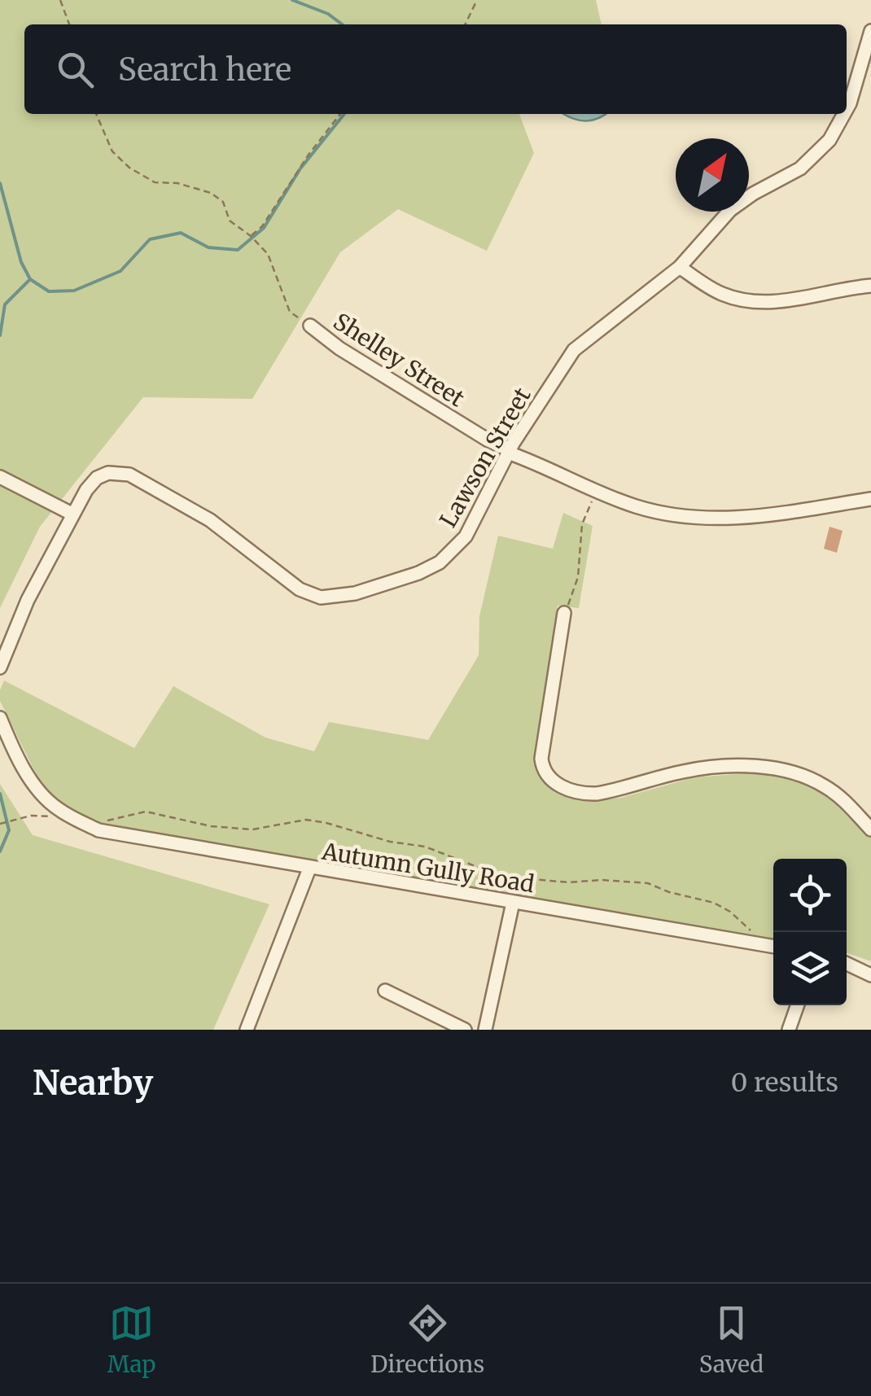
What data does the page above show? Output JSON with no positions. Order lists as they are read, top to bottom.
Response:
{
  "streets": {
    "street": ["Shelley Street", "Lawson Street", "Autumn Gully Road"]
  },
  "crossings": [
    ["Shelley Street", "Lawson Street"]
  ],
  "north": "top right",
  "page": {
    "search": "Search here",
    "heading": ["Nearby", "0 results"],
    "nav": ["Map", "Directions", "Saved"]
  }
}
